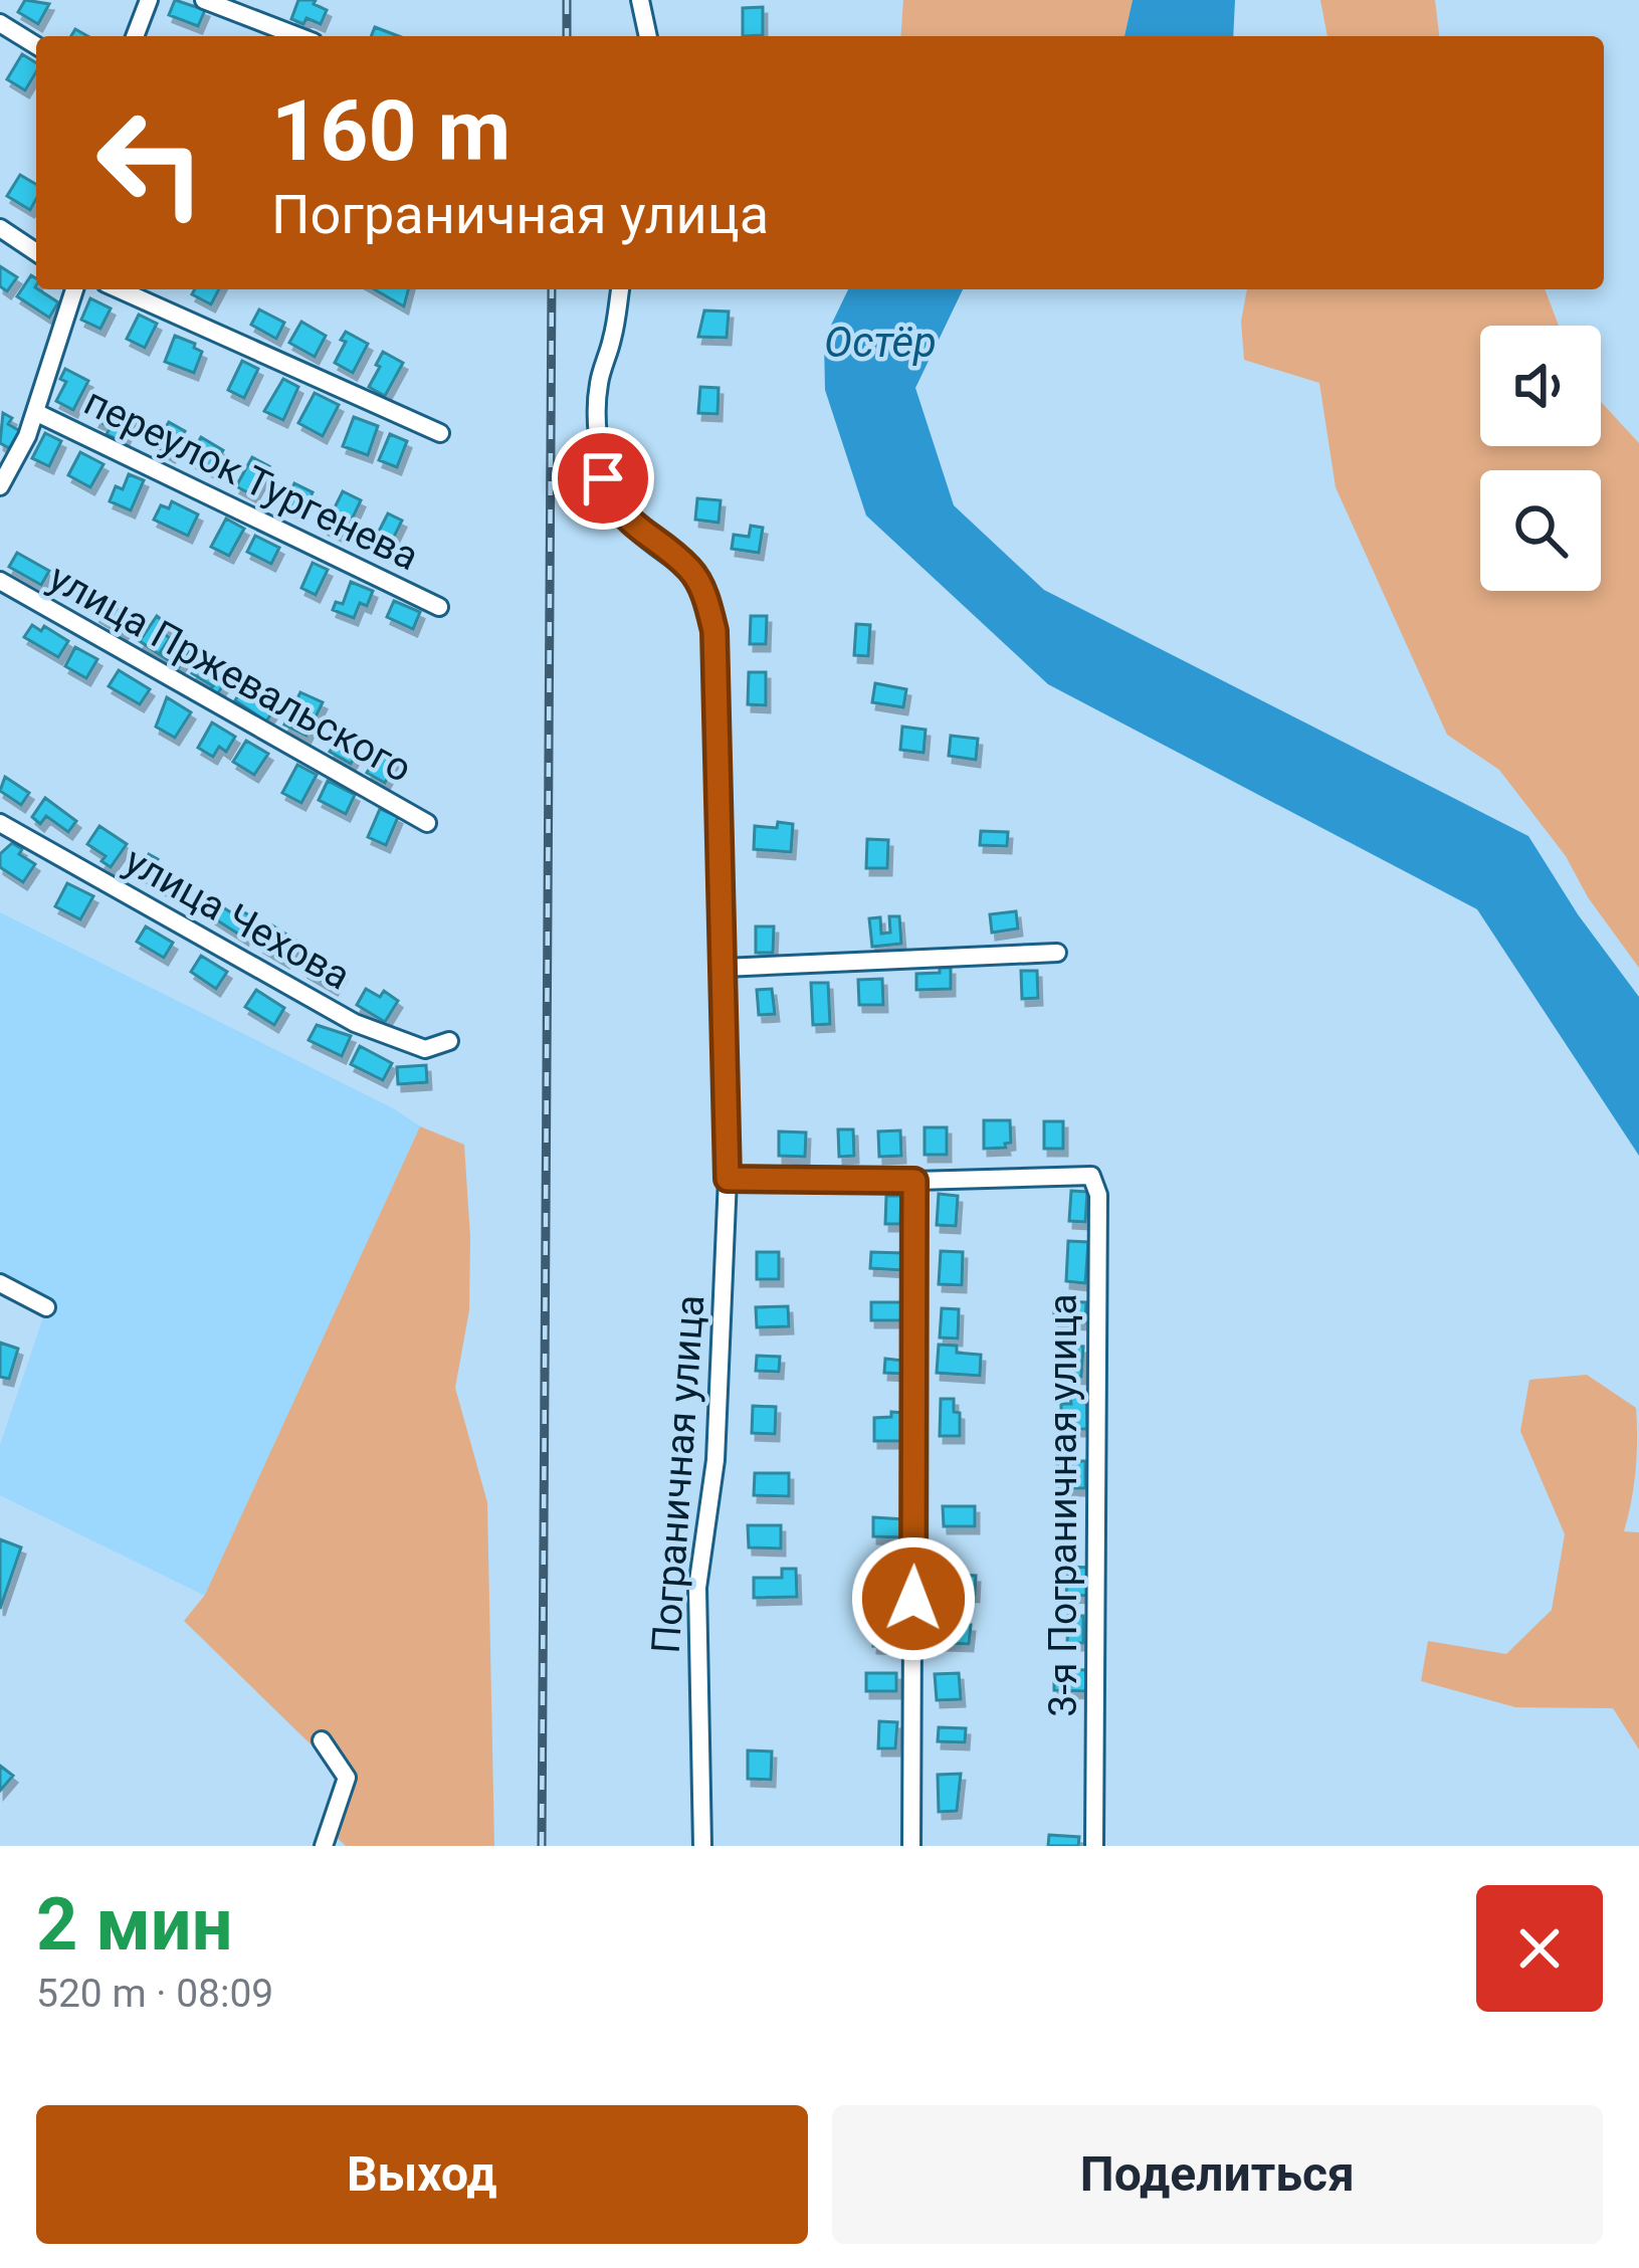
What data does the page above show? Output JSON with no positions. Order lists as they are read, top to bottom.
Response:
{
  "streets": {
    "street": [
      "переулок Тургенева",
      "улица Пржевальского",
      "улица Чехова",
      "Пограничная улица",
      "3-я Пограничная улица"
    ]
  },
  "water": ["Остёр"],
  "page": {
    "turn": ["160 m", "Пограничная улица"],
    "heading": ["2 мин", "520 m · 08:09"],
    "buttons": ["Выход", "Поделиться"]
  }
}
